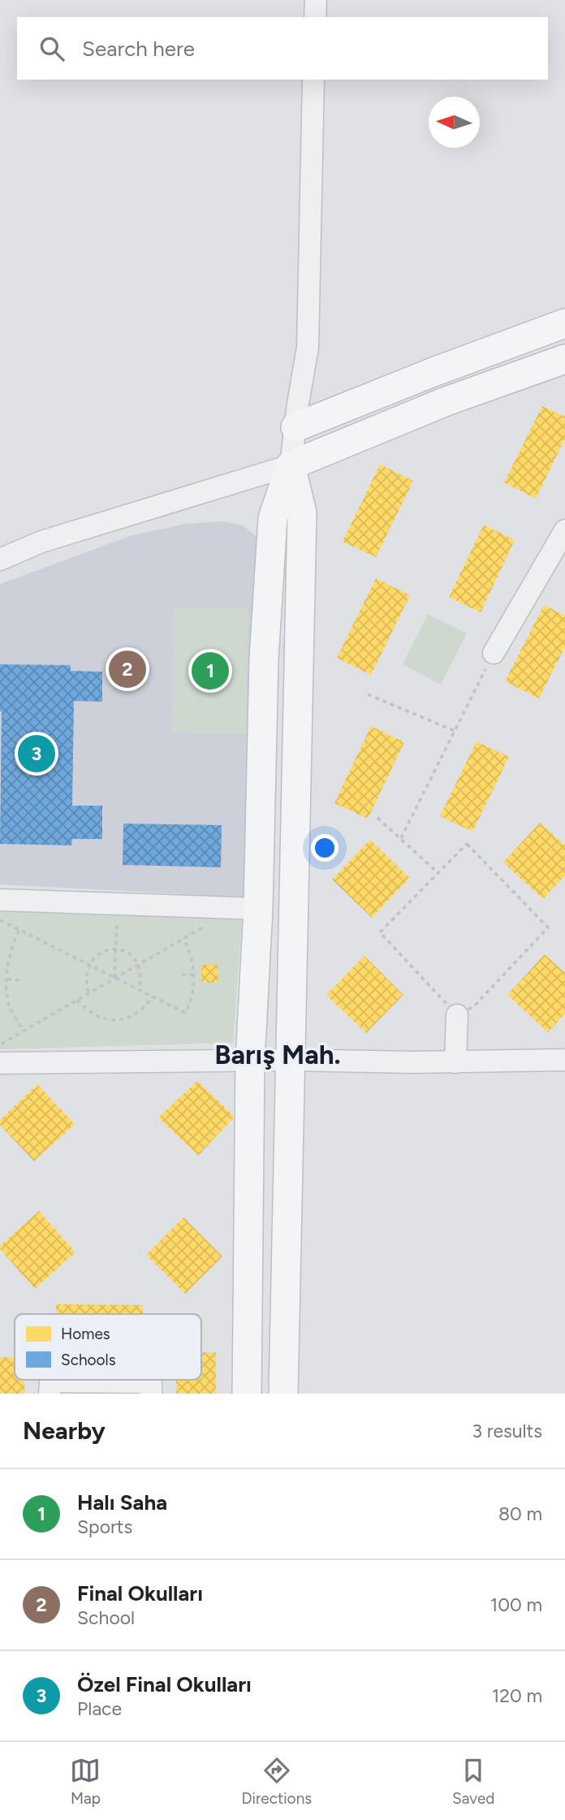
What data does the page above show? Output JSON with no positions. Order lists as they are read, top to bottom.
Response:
{
  "districts": ["Barış Mah."],
  "legend": ["Homes", "Schools"],
  "north": "left",
  "page": {
    "search": "Search here",
    "pins": ["2", "1", "3"],
    "heading": ["Nearby", "3 results"],
    "list": [
      {
        "mark": "1",
        "name": "Halı Saha",
        "note": "Sports",
        "value": "80 m"
      },
      {
        "mark": "2",
        "name": "Final Okulları",
        "note": "School",
        "value": "100 m"
      },
      {
        "mark": "3",
        "name": "Özel Final Okulları",
        "note": "Place",
        "value": "120 m"
      }
    ],
    "nav": ["Map", "Directions", "Saved"]
  }
}
